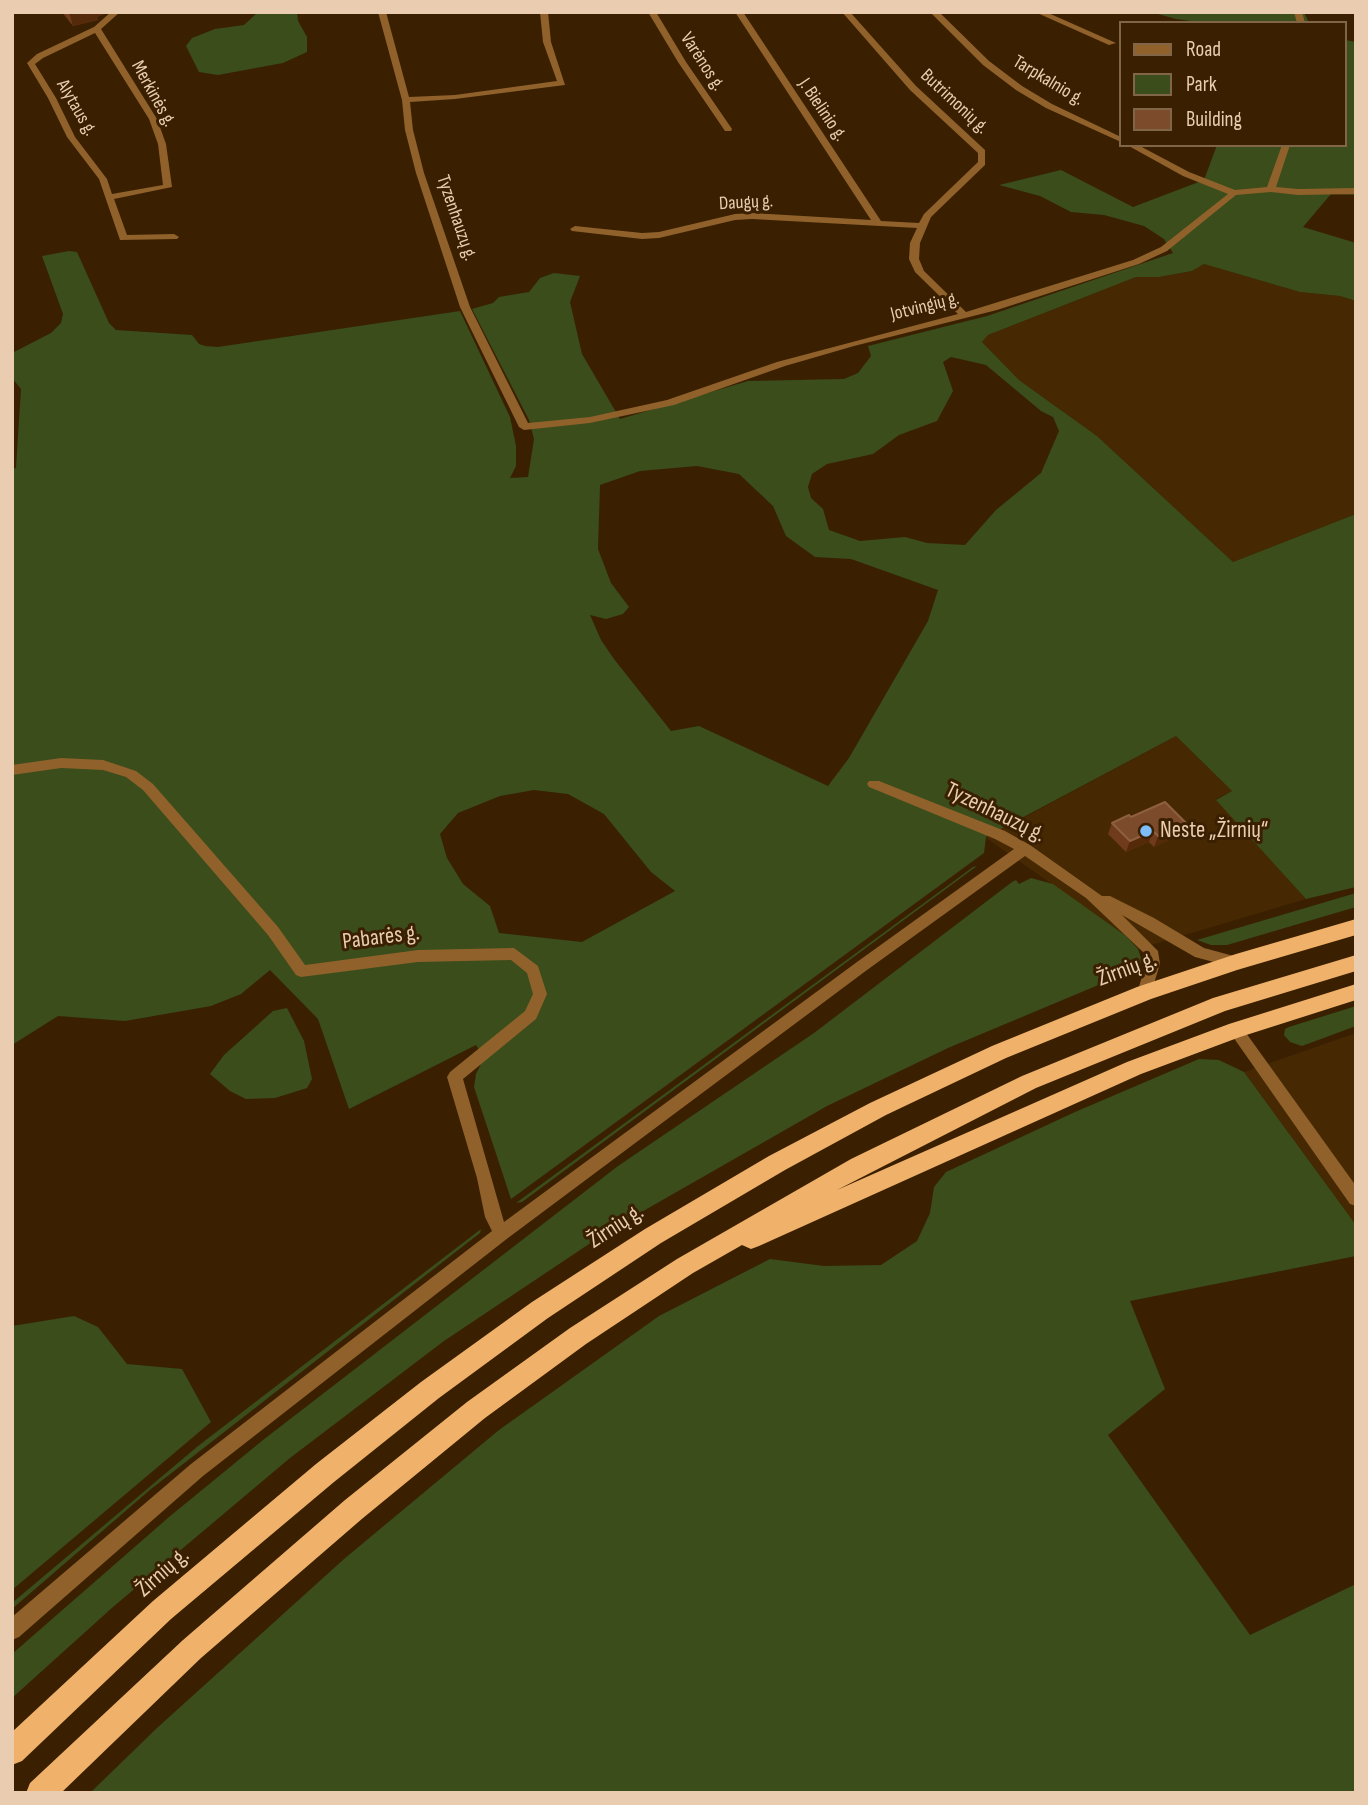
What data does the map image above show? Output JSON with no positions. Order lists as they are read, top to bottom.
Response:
{
  "streets": {
    "highway": ["Žirnių g."],
    "street": [
      "Varėnos g.",
      "Tarpkalnio g.",
      "Merkinės g.",
      "Butrimonių g.",
      "Alytaus g.",
      "J. Bielinio g.",
      "Daugų g.",
      "Tyzenhauzų g.",
      "Jotvingių g.",
      "Pabarės g."
    ]
  },
  "crossings": [
    ["Merkinės g.", "Alytaus g."],
    ["Butrimonių g.", "Daugų g."],
    ["Butrimonių g.", "Jotvingių g."],
    ["J. Bielinio g.", "Daugų g."],
    ["Tyzenhauzų g.", "Jotvingių g."],
    ["Tyzenhauzų g.", "Žirnių g."]
  ],
  "places": ["Neste „Žirnių“"],
  "legend": ["Road", "Park", "Building"]
}
